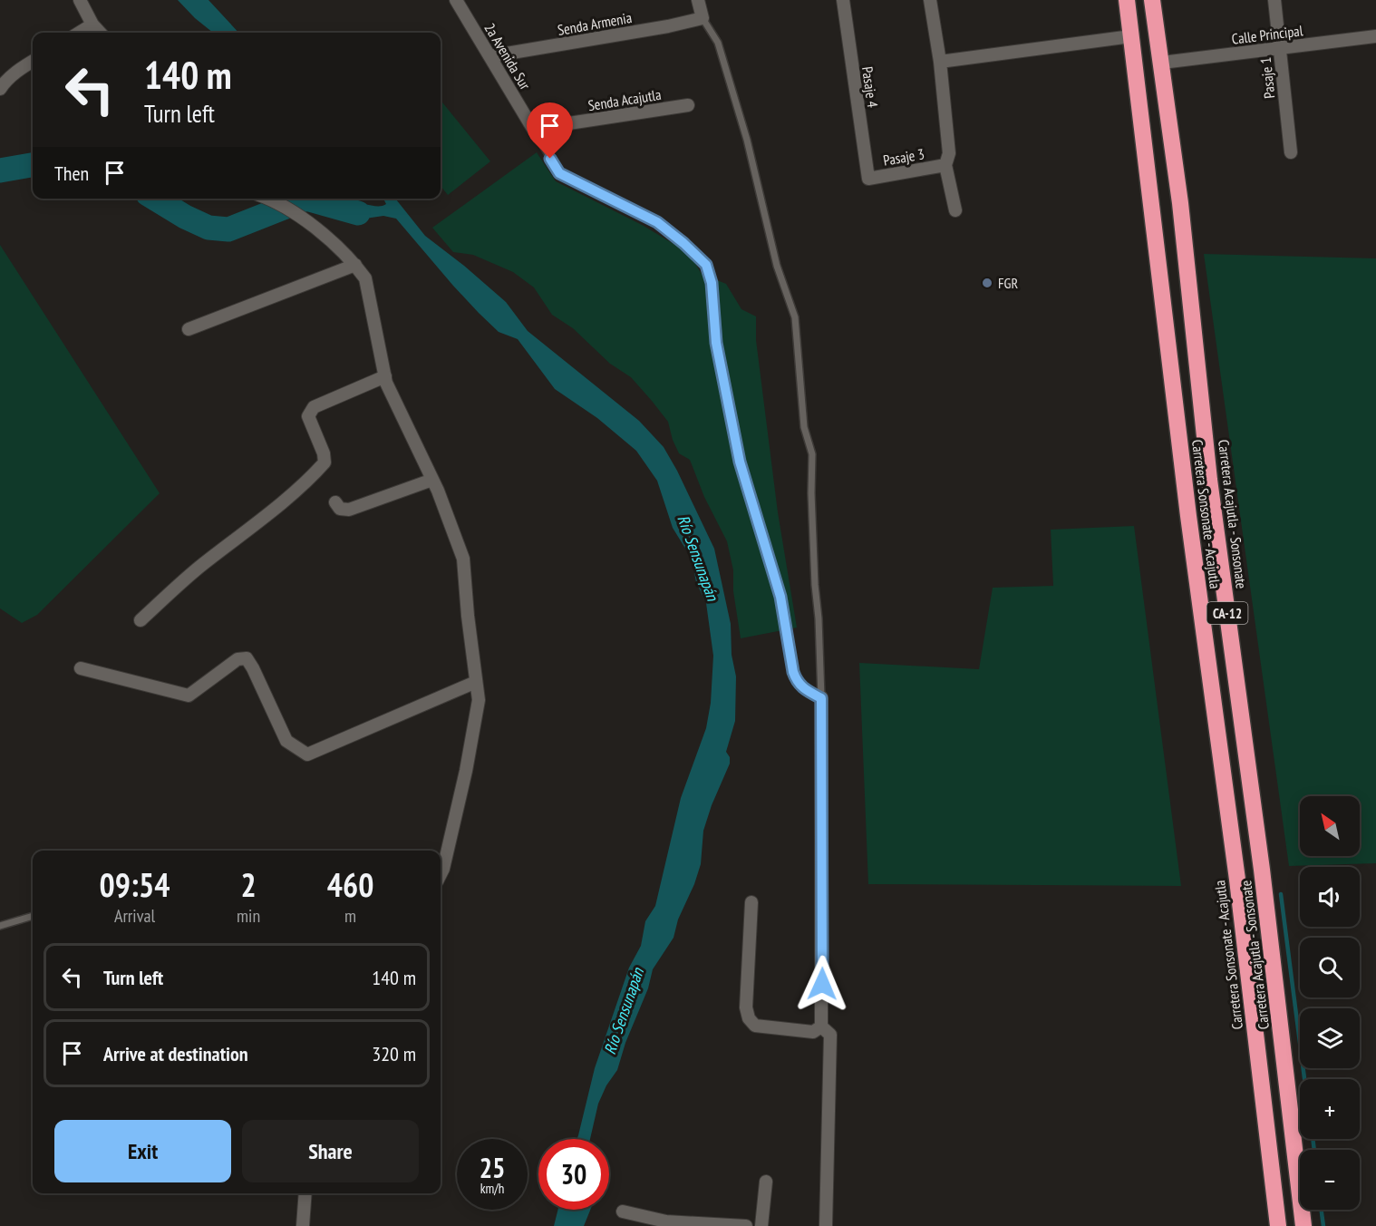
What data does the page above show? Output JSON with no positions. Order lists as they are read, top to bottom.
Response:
{
  "streets": {
    "highway": ["Carretera Sonsonate - Acajutla", "Carretera Acajutla - Sonsonate", "CA-12"],
    "street": [
      "Senda Armenia",
      "Calle Principal",
      "2a Avenida Sur",
      "Pasaje 1",
      "Pasaje 4",
      "Senda Acajutla",
      "Pasaje 3"
    ]
  },
  "crossings": [
    ["Senda Armenia", "2a Avenida Sur"],
    ["Calle Principal", "Pasaje 1"],
    ["Calle Principal", "Carretera Acajutla - Sonsonate"],
    ["2a Avenida Sur", "Senda Acajutla"],
    ["Pasaje 4", "Pasaje 3"]
  ],
  "water": ["Río Sensunapán"],
  "places": ["FGR"],
  "north": "top left",
  "page": {
    "turn": ["140 m", "Turn left"],
    "then": "Then",
    "map_buttons": ["+", "−"],
    "eta": [
      "09:54",
      "Arrival",
      "2",
      "min",
      "460",
      "m"
    ],
    "list": [
      {
        "name": "Turn left",
        "value": "140 m"
      },
      {
        "name": "Arrive at destination",
        "value": "320 m"
      }
    ],
    "buttons": ["Exit", "Share"],
    "speed": "25 km/h",
    "limit": "30"
  }
}
